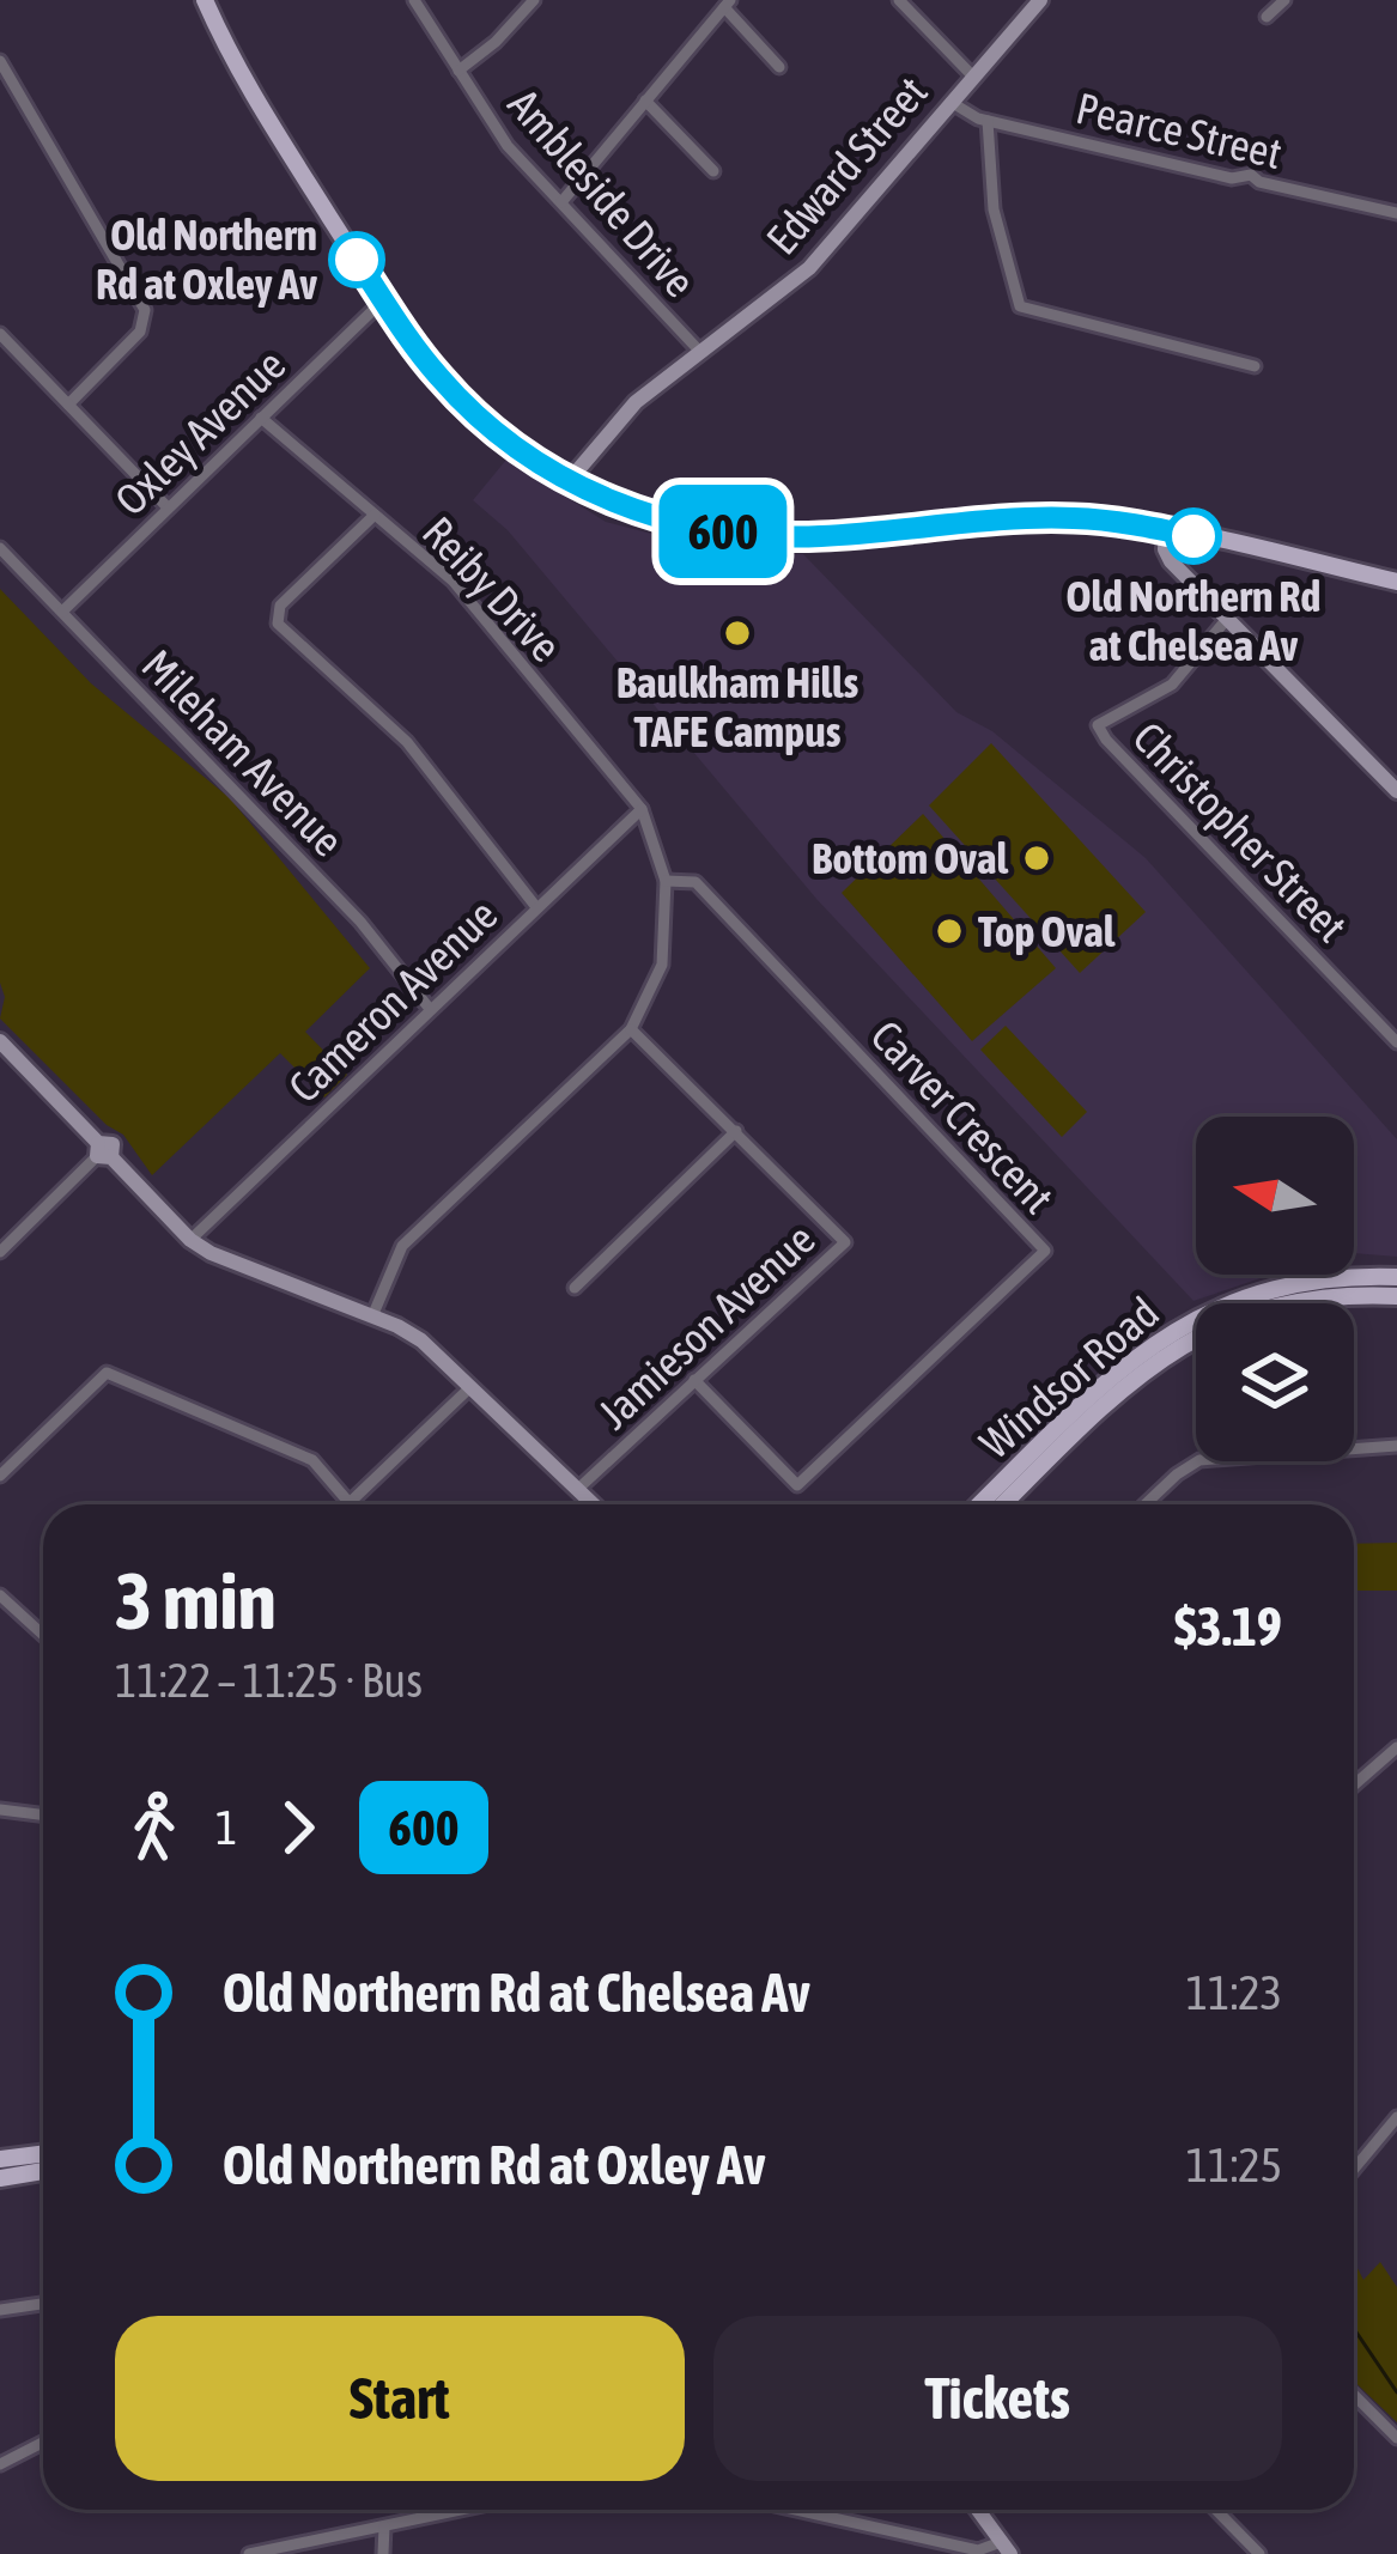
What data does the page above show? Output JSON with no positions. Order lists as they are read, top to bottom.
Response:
{
  "streets": {
    "main road": ["Windsor Road"],
    "street": [
      "Pearce Street",
      "Edward Street",
      "Ambleside Drive",
      "Oxley Avenue",
      "Reiby Drive",
      "Mileham Avenue",
      "Christopher Street",
      "Cameron Avenue",
      "Carver Crescent",
      "Jamieson Avenue"
    ]
  },
  "crossings": [
    ["Pearce Street", "Edward Street"],
    ["Edward Street", "Ambleside Drive"],
    ["Oxley Avenue", "Reiby Drive"],
    ["Oxley Avenue", "Mileham Avenue"],
    ["Reiby Drive", "Cameron Avenue"],
    ["Reiby Drive", "Carver Crescent"],
    ["Reiby Drive", "Jamieson Avenue"],
    ["Mileham Avenue", "Cameron Avenue"],
    ["Carver Crescent", "Jamieson Avenue"]
  ],
  "places": [
    "Old Northern Rd at Oxley Av",
    "Old Northern Rd at Chelsea Av",
    "Baulkham Hills TAFE Campus",
    "Bottom Oval",
    "Top Oval"
  ],
  "lines": ["bus line 600"],
  "north": "left",
  "page": {
    "on_map": "600",
    "heading": ["3 min", "11:22 – 11:25 · Bus", "$3.19"],
    "legs": ["1", "600"],
    "list": [
      {
        "name": "Old Northern Rd at Chelsea Av",
        "value": "11:23"
      },
      {
        "name": "Old Northern Rd at Oxley Av",
        "value": "11:25"
      }
    ],
    "buttons": ["Start", "Tickets"]
  }
}
